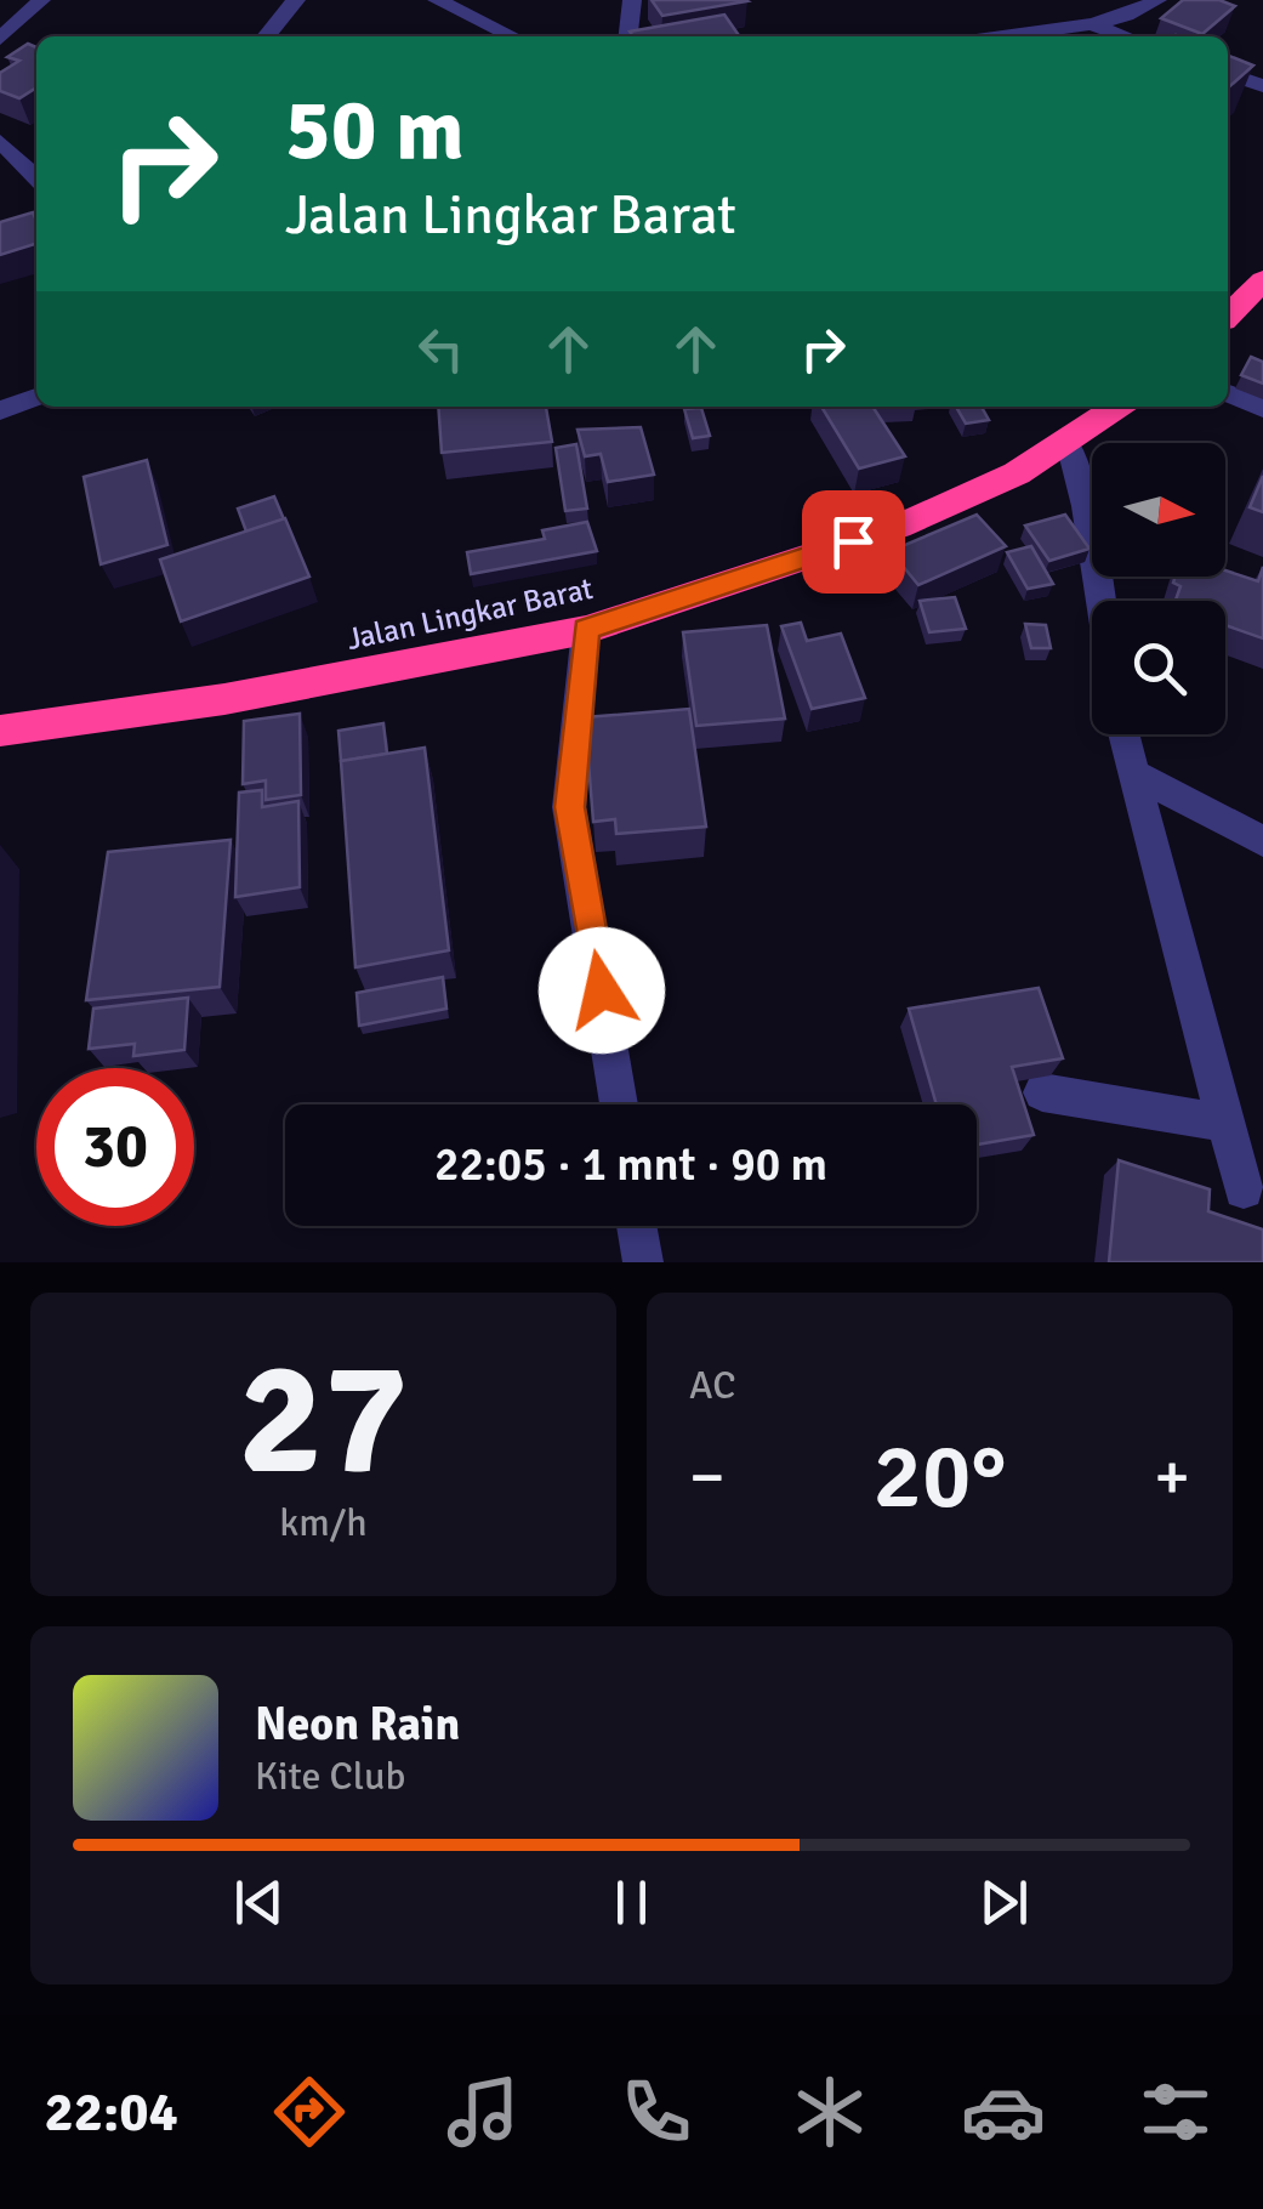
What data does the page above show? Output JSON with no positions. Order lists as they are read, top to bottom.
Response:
{
  "streets": {
    "highway": ["Jalan Lingkar Barat"]
  },
  "north": "right",
  "page": {
    "turn": ["50 m", "Jalan Lingkar Barat"],
    "limit": "30",
    "trip": "22:05 · 1 mnt · 90 m",
    "tile": [
      ["27", "km/h"],
      "AC"
    ],
    "heat": ["−", "20°", "+"],
    "song": ["Neon Rain", "Kite Club"],
    "tabs": "22:04"
  }
}
